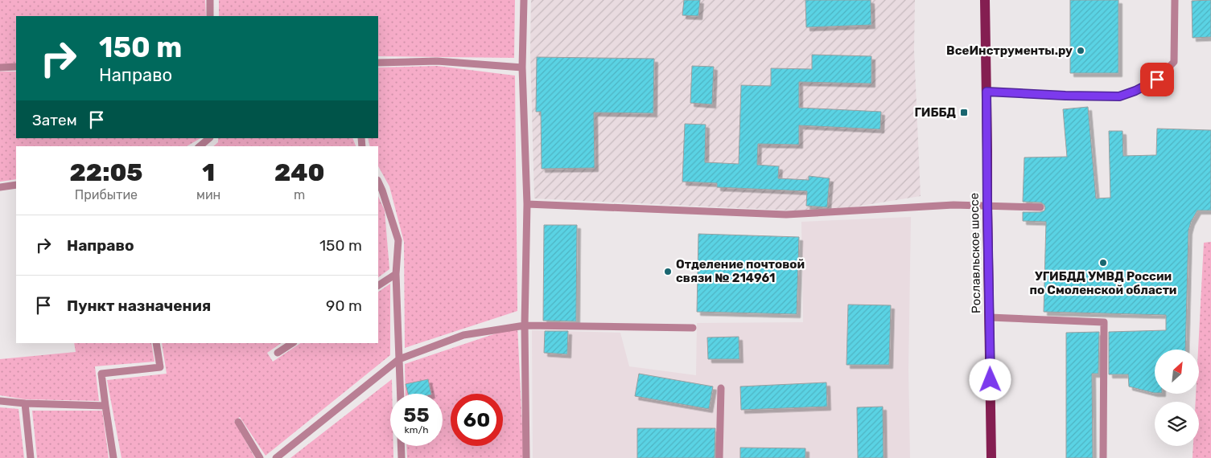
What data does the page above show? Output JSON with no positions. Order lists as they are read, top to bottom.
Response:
{
  "streets": {
    "main road": ["Рославльское шоссе"]
  },
  "places": {
    "other": ["ВсеИнструменты.ру", "УГИБДД УМВД России по Смоленской области", "Отделение почтовой связи № 214961"],
    "transit": ["ГИББД"]
  },
  "north": "top right",
  "page": {
    "turn": ["150 m", "Направо"],
    "then": "Затем",
    "eta": [
      "22:05",
      "Прибытие",
      "1",
      "мин",
      "240",
      "m"
    ],
    "list": [
      {
        "name": "Направо",
        "value": "150 m"
      },
      {
        "name": "Пункт назначения",
        "value": "90 m"
      }
    ],
    "speed": "55 km/h",
    "limit": "60"
  }
}
